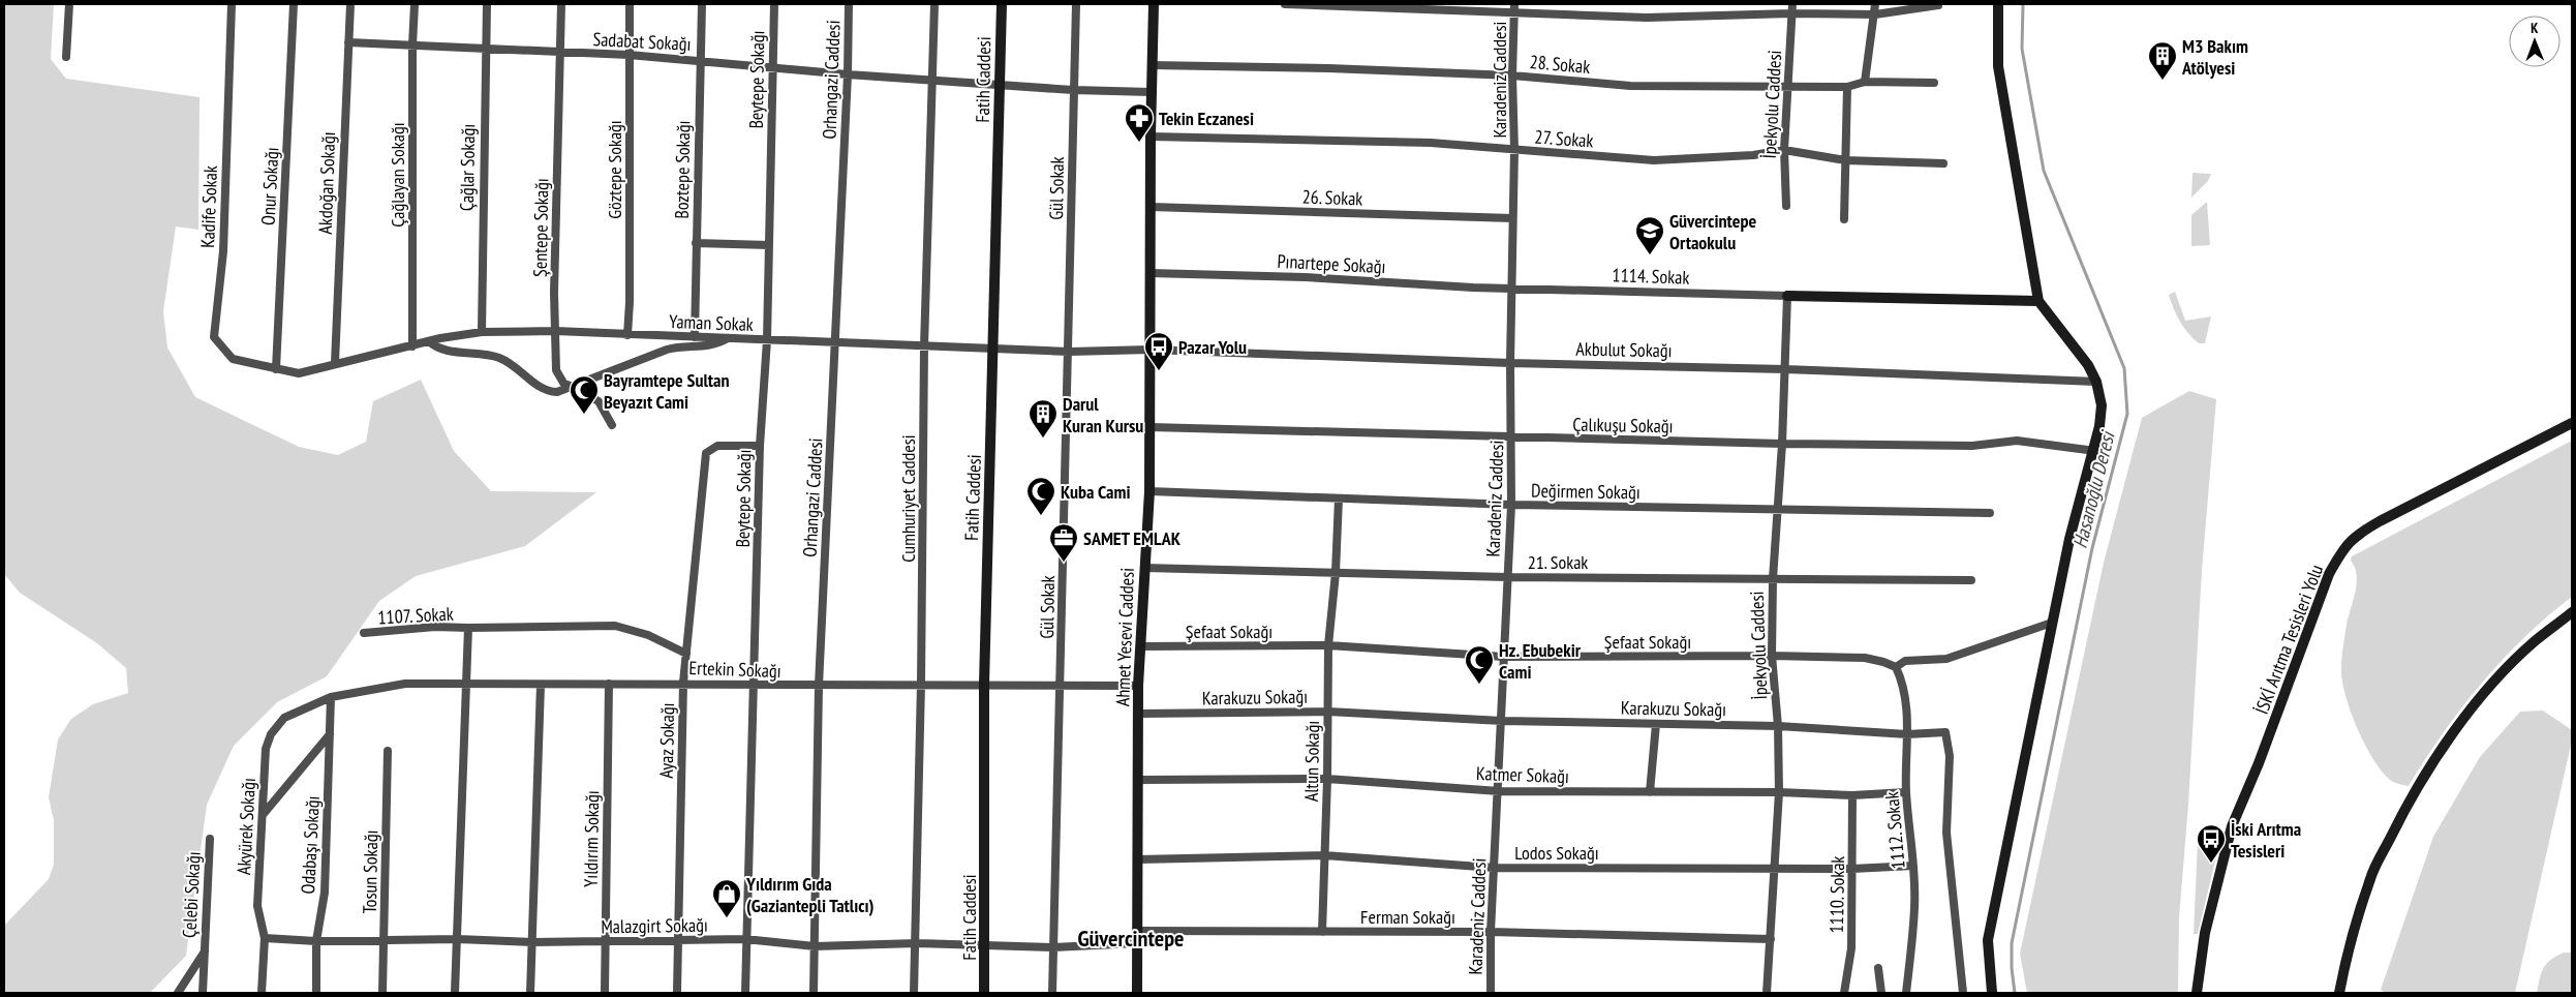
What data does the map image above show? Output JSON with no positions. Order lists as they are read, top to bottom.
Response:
{
  "streets": {
    "street": [
      "Sadabat Sokağı",
      "28. Sokak",
      "Beytepe Sokağı",
      "Orhangazi Caddesi",
      "Fatih Caddesi",
      "Karadeniz Caddesi",
      "İpekyolu Caddesi",
      "27. Sokak",
      "Çağlar Sokağı",
      "Göztepe Sokağı",
      "Boztepe Sokağı",
      "Çağlayan Sokağı",
      "Akdoğan Sokağı",
      "Onur Sokağı",
      "Gül Sokak",
      "26. Sokak",
      "Kadife Sokak",
      "Şentepe Sokağı",
      "Pınartepe Sokağı",
      "1114. Sokak",
      "Yaman Sokak",
      "Akbulut Sokağı",
      "Çalıkuşu Sokağı",
      "Değirmen Sokağı",
      "Cumhuriyet Caddesi",
      "21. Sokak",
      "1107. Sokak",
      "Şefaat Sokağı",
      "Ahmet Yesevi Caddesi",
      "İSKİ Arıtma Tesisleri Yolu",
      "Ertekin Sokağı",
      "Karakuzu Sokağı",
      "Ayaz Sokağı",
      "Altun Sokağı",
      "Katmer Sokağı",
      "Akyürek Sokağı",
      "1112. Sokak",
      "Yıldırım Sokağı",
      "Odabaşı Sokağı",
      "Lodos Sokağı",
      "Tosun Sokağı",
      "Çelebi Sokağı",
      "1110. Sokak",
      "Ferman Sokağı",
      "Malazgirt Sokağı"
    ]
  },
  "crossings": [
    ["Sadabat Sokağı", "Beytepe Sokağı"],
    ["Sadabat Sokağı", "Orhangazi Caddesi"],
    ["Sadabat Sokağı", "Fatih Caddesi"],
    ["Sadabat Sokağı", "Çağlar Sokağı"],
    ["Sadabat Sokağı", "Göztepe Sokağı"],
    ["Sadabat Sokağı", "Boztepe Sokağı"],
    ["Sadabat Sokağı", "Çağlayan Sokağı"],
    ["Sadabat Sokağı", "Akdoğan Sokağı"],
    ["Sadabat Sokağı", "Gül Sokak"],
    ["Sadabat Sokağı", "Şentepe Sokağı"],
    ["Sadabat Sokağı", "Cumhuriyet Caddesi"],
    ["Sadabat Sokağı", "Ahmet Yesevi Caddesi"],
    ["28. Sokak", "Karadeniz Caddesi"],
    ["28. Sokak", "İpekyolu Caddesi"],
    ["28. Sokak", "Ahmet Yesevi Caddesi"],
    ["Beytepe Sokağı", "Yaman Sokak"],
    ["Beytepe Sokağı", "Ertekin Sokağı"],
    ["Beytepe Sokağı", "Ayaz Sokağı"],
    ["Beytepe Sokağı", "Malazgirt Sokağı"],
    ["Orhangazi Caddesi", "Yaman Sokak"],
    ["Orhangazi Caddesi", "Ertekin Sokağı"],
    ["Orhangazi Caddesi", "Malazgirt Sokağı"],
    ["Fatih Caddesi", "Yaman Sokak"],
    ["Fatih Caddesi", "Ertekin Sokağı"],
    ["Fatih Caddesi", "Malazgirt Sokağı"],
    ["Karadeniz Caddesi", "27. Sokak"],
    ["Karadeniz Caddesi", "26. Sokak"],
    ["Karadeniz Caddesi", "Pınartepe Sokağı"],
    ["Karadeniz Caddesi", "1114. Sokak"],
    ["Karadeniz Caddesi", "Akbulut Sokağı"],
    ["Karadeniz Caddesi", "Çalıkuşu Sokağı"],
    ["Karadeniz Caddesi", "Değirmen Sokağı"],
    ["Karadeniz Caddesi", "21. Sokak"],
    ["Karadeniz Caddesi", "Şefaat Sokağı"],
    ["Karadeniz Caddesi", "Karakuzu Sokağı"],
    ["Karadeniz Caddesi", "Katmer Sokağı"],
    ["Karadeniz Caddesi", "Lodos Sokağı"],
    ["Karadeniz Caddesi", "Ferman Sokağı"],
    ["İpekyolu Caddesi", "27. Sokak"],
    ["İpekyolu Caddesi", "1114. Sokak"],
    ["İpekyolu Caddesi", "Akbulut Sokağı"],
    ["İpekyolu Caddesi", "Çalıkuşu Sokağı"],
    ["İpekyolu Caddesi", "Değirmen Sokağı"],
    ["İpekyolu Caddesi", "21. Sokak"],
    ["İpekyolu Caddesi", "Şefaat Sokağı"],
    ["İpekyolu Caddesi", "Karakuzu Sokağı"],
    ["İpekyolu Caddesi", "Katmer Sokağı"],
    ["İpekyolu Caddesi", "Lodos Sokağı"],
    ["İpekyolu Caddesi", "Ferman Sokağı"],
    ["27. Sokak", "Ahmet Yesevi Caddesi"],
    ["Çağlar Sokağı", "Yaman Sokak"],
    ["Göztepe Sokağı", "Yaman Sokak"],
    ["Boztepe Sokağı", "Yaman Sokak"],
    ["Çağlayan Sokağı", "Yaman Sokak"],
    ["Akdoğan Sokağı", "Yaman Sokak"],
    ["Onur Sokağı", "Kadife Sokak"],
    ["Onur Sokağı", "Yaman Sokak"],
    ["Gül Sokak", "Yaman Sokak"],
    ["Gül Sokak", "Ertekin Sokağı"],
    ["Gül Sokak", "Malazgirt Sokağı"],
    ["26. Sokak", "Ahmet Yesevi Caddesi"],
    ["Kadife Sokak", "Yaman Sokak"],
    ["Şentepe Sokağı", "Yaman Sokak"],
    ["Pınartepe Sokağı", "1114. Sokak"],
    ["Pınartepe Sokağı", "Ahmet Yesevi Caddesi"],
    ["Yaman Sokak", "Akbulut Sokağı"],
    ["Yaman Sokak", "Cumhuriyet Caddesi"],
    ["Yaman Sokak", "Ahmet Yesevi Caddesi"],
    ["Akbulut Sokağı", "Ahmet Yesevi Caddesi"],
    ["Çalıkuşu Sokağı", "Ahmet Yesevi Caddesi"],
    ["Değirmen Sokağı", "Ahmet Yesevi Caddesi"],
    ["Değirmen Sokağı", "Altun Sokağı"],
    ["Cumhuriyet Caddesi", "Ertekin Sokağı"],
    ["Cumhuriyet Caddesi", "Malazgirt Sokağı"],
    ["21. Sokak", "Ahmet Yesevi Caddesi"],
    ["21. Sokak", "Altun Sokağı"],
    ["1107. Sokak", "Ayaz Sokağı"],
    ["Şefaat Sokağı", "Ahmet Yesevi Caddesi"],
    ["Şefaat Sokağı", "Altun Sokağı"],
    ["Şefaat Sokağı", "1112. Sokak"],
    ["Ahmet Yesevi Caddesi", "Ertekin Sokağı"],
    ["Ahmet Yesevi Caddesi", "Karakuzu Sokağı"],
    ["Ahmet Yesevi Caddesi", "Katmer Sokağı"],
    ["Ahmet Yesevi Caddesi", "Lodos Sokağı"],
    ["Ahmet Yesevi Caddesi", "Ferman Sokağı"],
    ["Ahmet Yesevi Caddesi", "Malazgirt Sokağı"],
    ["Ertekin Sokağı", "Ayaz Sokağı"],
    ["Ertekin Sokağı", "Akyürek Sokağı"],
    ["Ertekin Sokağı", "Yıldırım Sokağı"],
    ["Ertekin Sokağı", "Odabaşı Sokağı"],
    ["Karakuzu Sokağı", "Altun Sokağı"],
    ["Karakuzu Sokağı", "1112. Sokak"],
    ["Ayaz Sokağı", "Malazgirt Sokağı"],
    ["Altun Sokağı", "Katmer Sokağı"],
    ["Altun Sokağı", "Lodos Sokağı"],
    ["Altun Sokağı", "Ferman Sokağı"],
    ["Katmer Sokağı", "1112. Sokak"],
    ["Katmer Sokağı", "1110. Sokak"],
    ["Akyürek Sokağı", "Odabaşı Sokağı"],
    ["Akyürek Sokağı", "Malazgirt Sokağı"],
    ["1112. Sokak", "Lodos Sokağı"],
    ["Yıldırım Sokağı", "Malazgirt Sokağı"],
    ["Odabaşı Sokağı", "Malazgirt Sokağı"],
    ["Lodos Sokağı", "1110. Sokak"],
    ["Tosun Sokağı", "Malazgirt Sokağı"]
  ],
  "districts": ["Güvercintepe"],
  "water": ["Hasanoğlu Deresi"],
  "places": {
    "building": ["M3 Bakım Atölyesi", "Darul Kuran Kursu"],
    "pharmacy": ["Tekin Eczanesi"],
    "school or university": ["Güvercintepe Ortaokulu"],
    "bus stop": ["Pazar Yolu", "İski Arıtma Tesisleri"],
    "mosque": ["Bayramtepe Sultan Beyazıt Cami", "Kuba Cami", "Hz. Ebubekir Cami"],
    "office": ["SAMET EMLAK"],
    "shop": ["Yıldırım Gıda (Gaziantepli Tatlıcı)"]
  },
  "north": "top"
}
